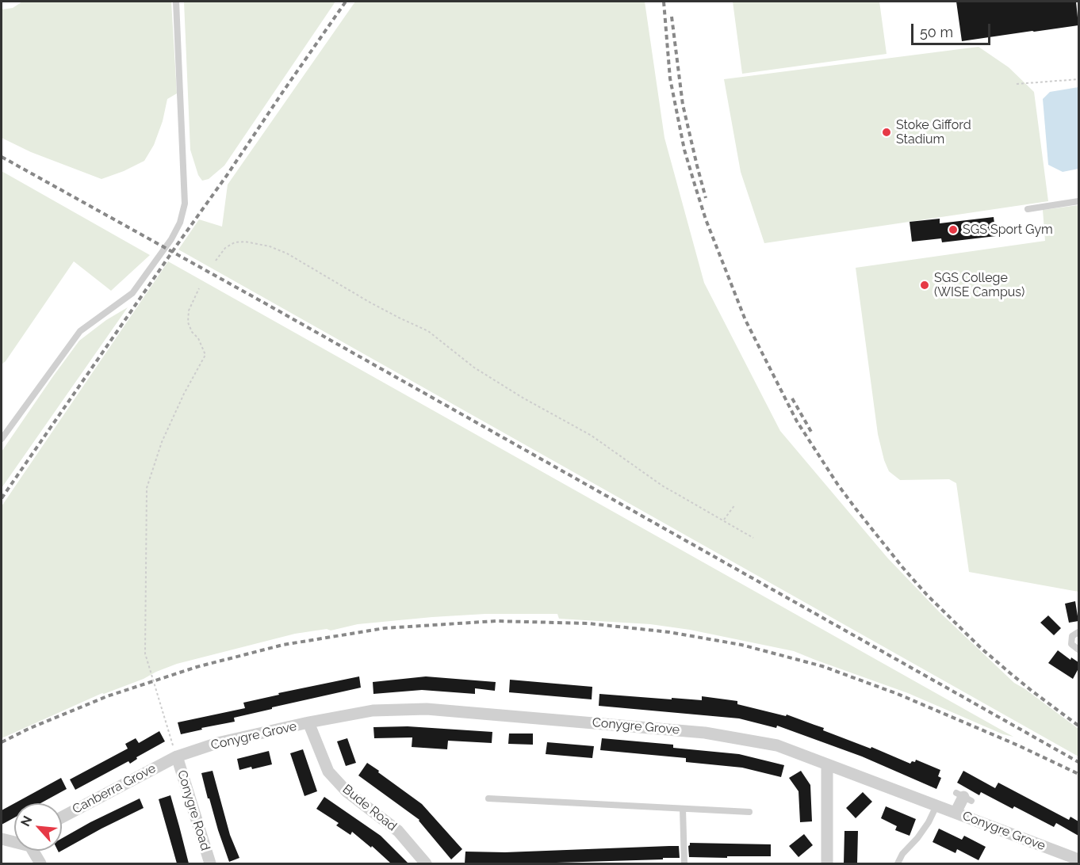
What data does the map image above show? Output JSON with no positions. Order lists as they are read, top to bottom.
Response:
{
  "streets": {
    "street": [
      "Conygre Grove",
      "Canberra Grove",
      "Bude Road",
      "Conygre Road"
    ]
  },
  "crossings": [
    ["Conygre Grove", "Canberra Grove"],
    ["Conygre Grove", "Bude Road"],
    ["Conygre Grove", "Conygre Road"],
    ["Canberra Grove", "Conygre Road"]
  ],
  "places": ["Stoke Gifford Stadium", "SGS Sport Gym", "SGS College (WISE Campus)"],
  "scale_bar": "50 m",
  "north": "top left"
}
